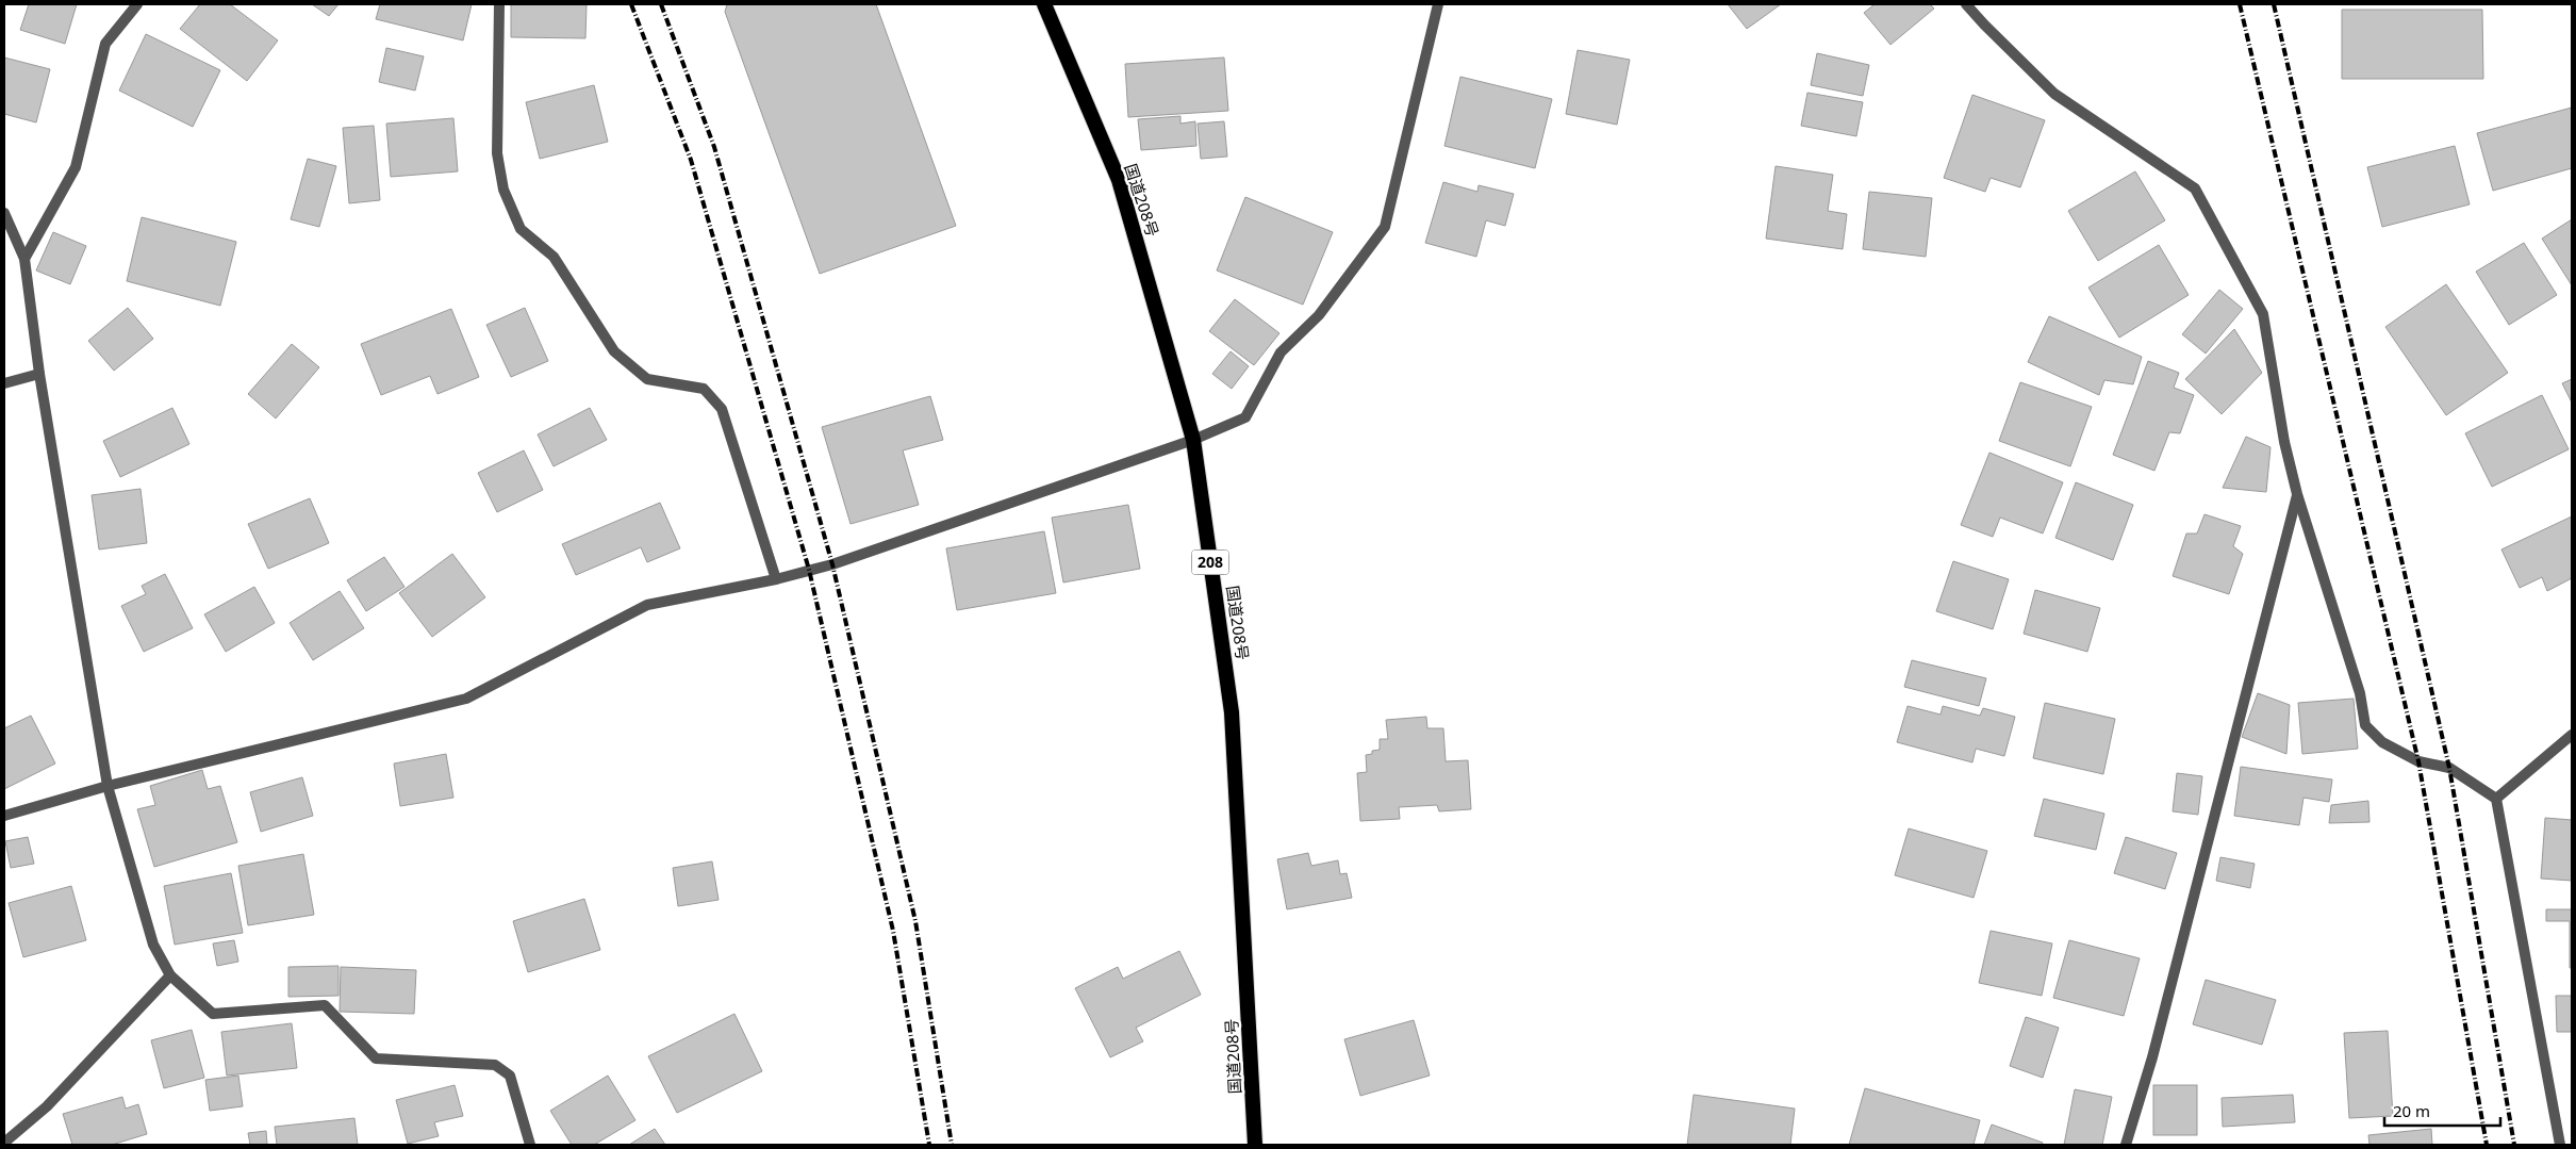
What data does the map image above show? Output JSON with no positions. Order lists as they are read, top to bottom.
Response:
{
  "streets": {
    "highway": ["国道208号", "208"]
  },
  "scale_bar": "20 m"
}
